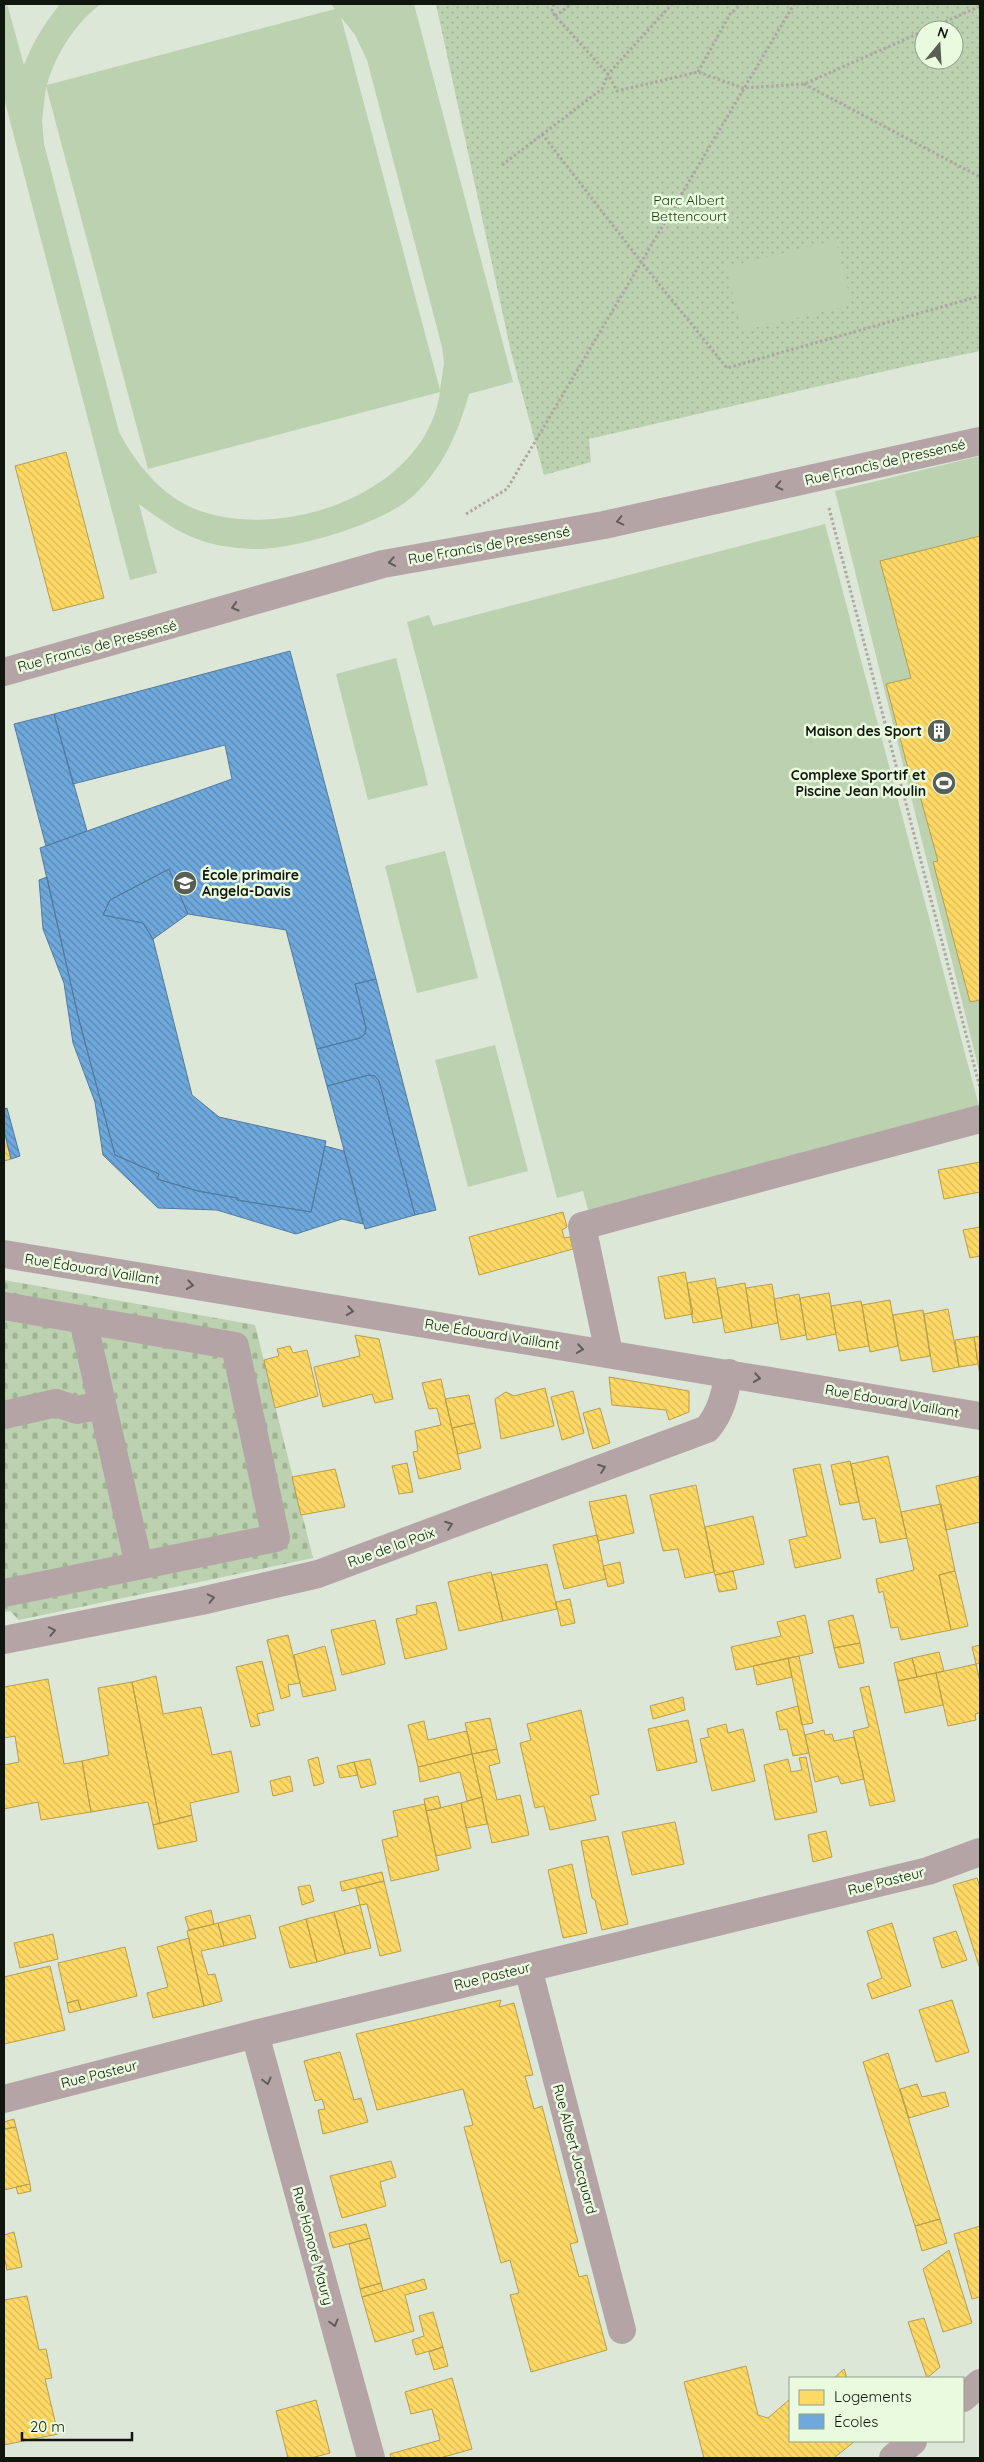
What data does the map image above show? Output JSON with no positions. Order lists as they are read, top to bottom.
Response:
{
  "streets": {
    "street": [
      "Rue Francis de Pressensé",
      "Rue Édouard Vaillant",
      "Rue de la Paix",
      "Rue Pasteur",
      "Rue Albert Jacquard",
      "Rue Honoré Maury"
    ]
  },
  "crossings": [
    ["Rue Édouard Vaillant", "Rue de la Paix"],
    ["Rue Pasteur", "Rue Albert Jacquard"],
    ["Rue Pasteur", "Rue Honoré Maury"]
  ],
  "one_way": [
    "Rue Francis de Pressensé",
    "Rue Édouard Vaillant",
    "Rue de la Paix",
    "Rue Honoré Maury"
  ],
  "parks": ["Parc Albert Bettencourt"],
  "places": {
    "building": ["Maison des Sport"],
    "sports": ["Complexe Sportif et Piscine Jean Moulin"],
    "school or university": ["École primaire Angela-Davis"]
  },
  "legend": ["Logements", "Écoles"],
  "scale_bar": "20 m",
  "north": "top"
}
